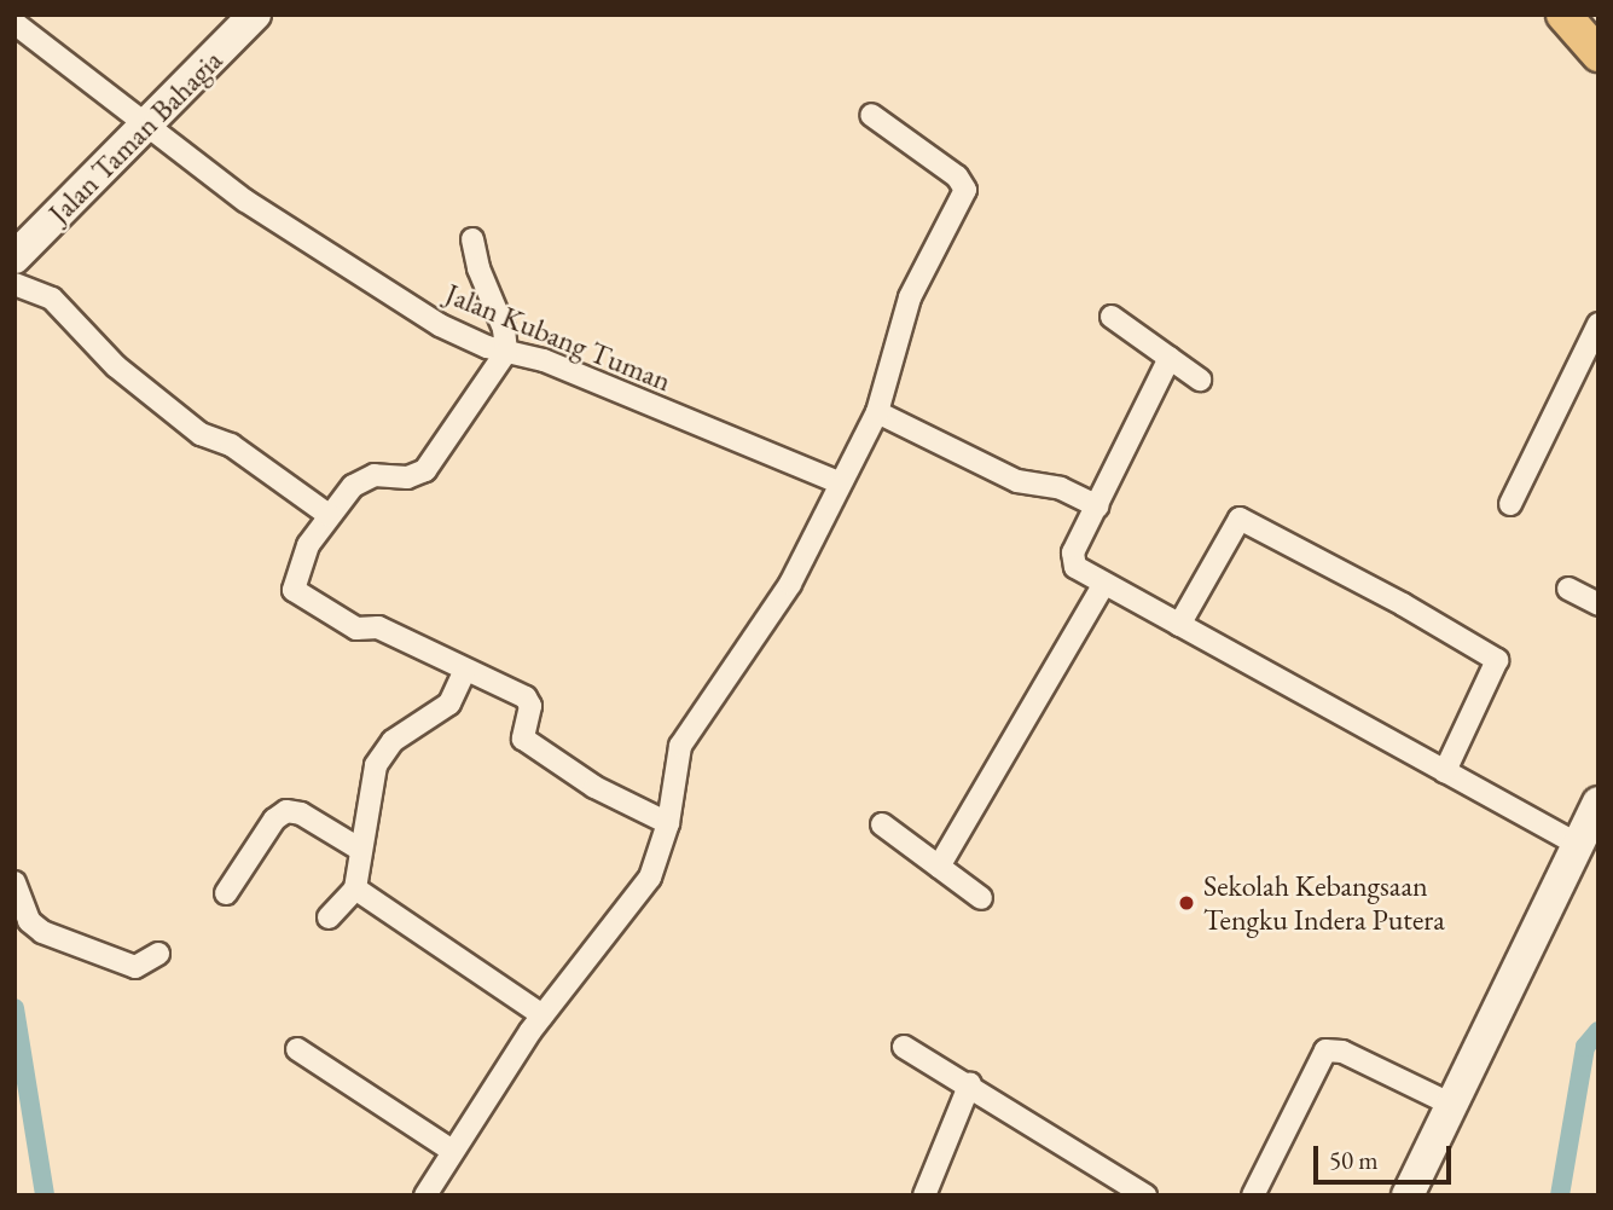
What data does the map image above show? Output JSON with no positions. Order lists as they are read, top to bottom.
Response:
{
  "streets": {
    "main road": ["Jalan Taman Bahagia"],
    "street": ["Jalan Kubang Tuman"]
  },
  "crossings": [
    ["Jalan Taman Bahagia", "Jalan Kubang Tuman"]
  ],
  "places": ["Sekolah Kebangsaan Tengku Indera Putera"],
  "scale_bar": "50 m"
}
